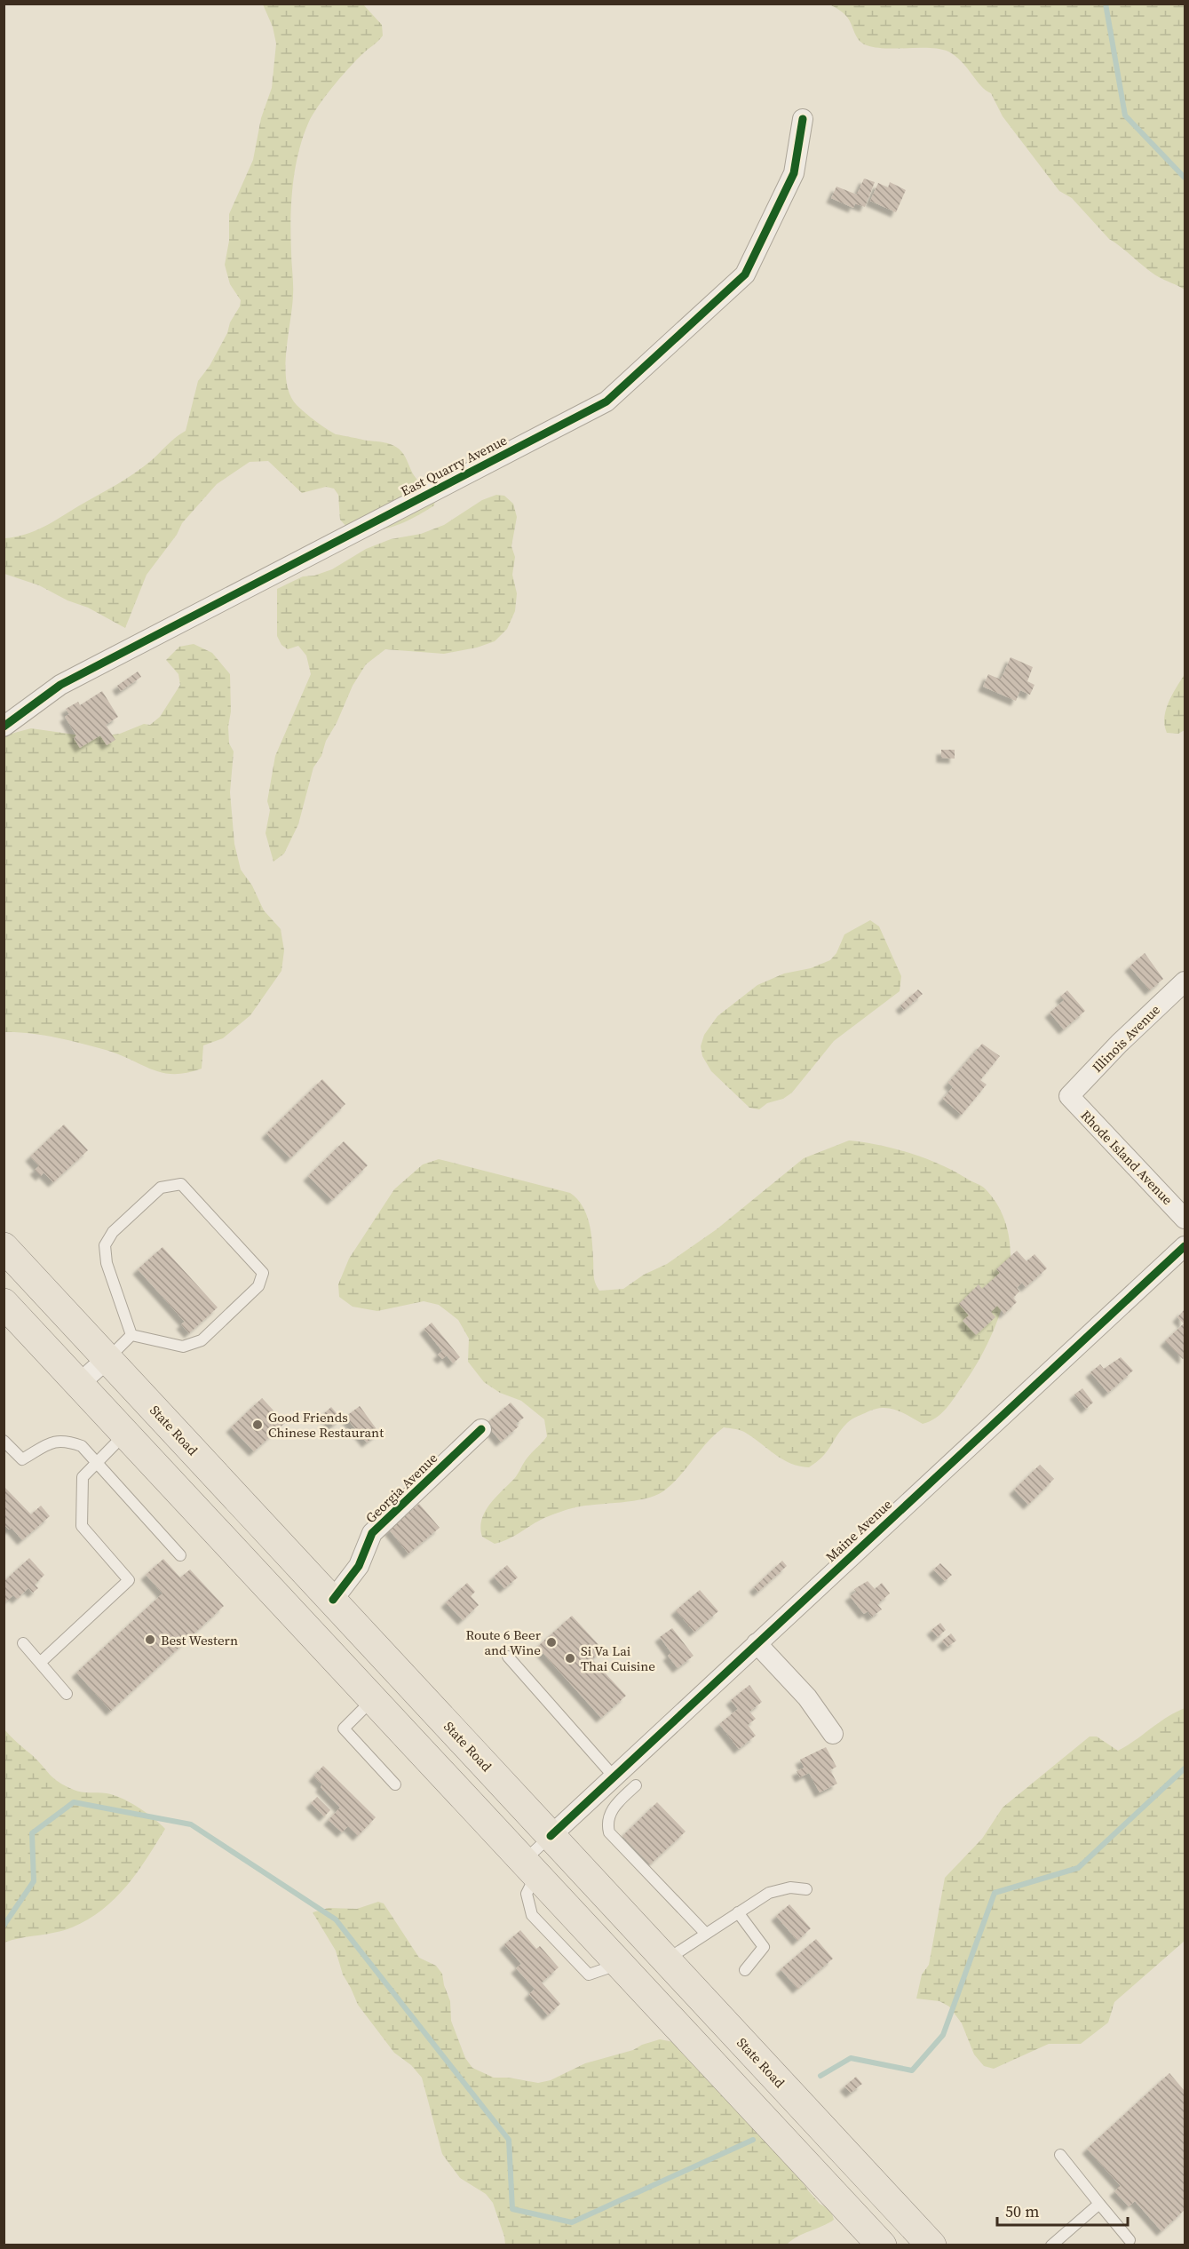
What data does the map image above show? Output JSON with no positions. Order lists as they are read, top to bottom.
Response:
{
  "streets": {
    "main road": ["State Road"],
    "street": [
      "East Quarry Avenue",
      "Illinois Avenue",
      "Rhode Island Avenue",
      "Georgia Avenue",
      "Maine Avenue"
    ]
  },
  "crossings": [
    ["Illinois Avenue", "Rhode Island Avenue"],
    ["State Road", "Georgia Avenue"],
    ["State Road", "Maine Avenue"]
  ],
  "places": [
    "Good Friends Chinese Restaurant",
    "Best Western",
    "Route 6 Beer and Wine",
    "Si Va Lai Thai Cuisine"
  ],
  "scale_bar": "50 m"
}
